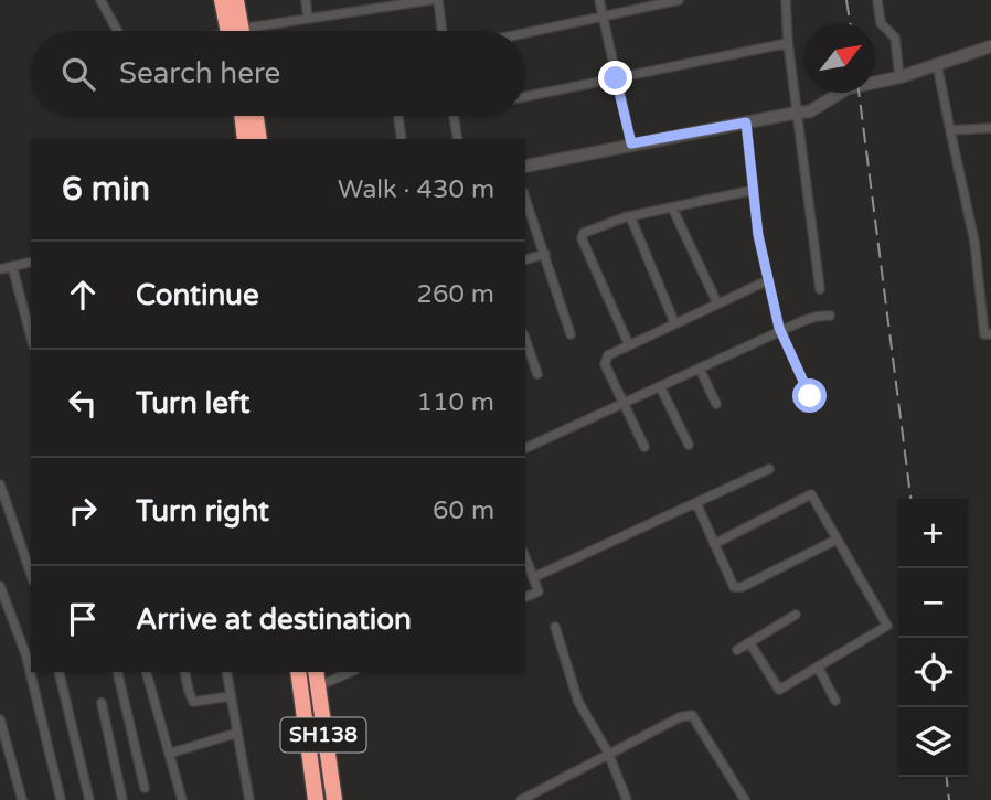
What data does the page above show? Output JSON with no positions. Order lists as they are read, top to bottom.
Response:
{
  "streets": {
    "highway": ["SH138"]
  },
  "north": "top right",
  "page": {
    "search": "Search here",
    "heading": ["6 min", "Walk · 430 m"],
    "list": [
      ["Continue", "260 m"],
      ["Turn left", "110 m"],
      ["Turn right", "60 m"],
      "Arrive at destination"
    ],
    "map_buttons": ["+", "−"]
  }
}
